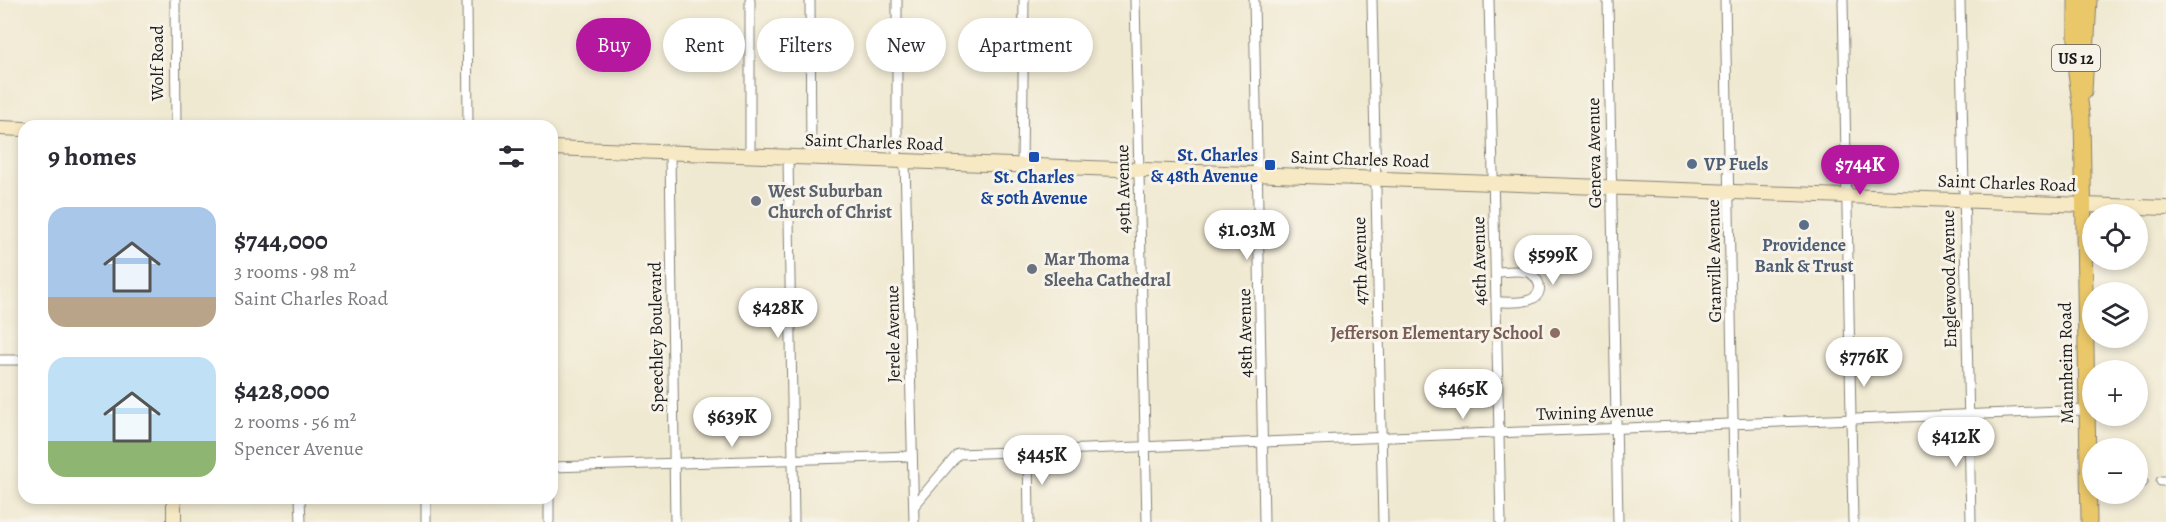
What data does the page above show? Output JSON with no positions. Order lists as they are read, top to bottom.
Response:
{
  "streets": {
    "main road": ["US 12", "Saint Charles Road", "Mannheim Road"],
    "street": [
      "Wolf Road",
      "Geneva Avenue",
      "49th Avenue",
      "47th Avenue",
      "46th Avenue",
      "Granville Avenue",
      "Englewood Avenue",
      "48th Avenue",
      "Jerele Avenue",
      "Speechley Boulevard",
      "Twining Avenue"
    ]
  },
  "crossings": [
    ["US 12", "Saint Charles Road"],
    ["US 12", "Mannheim Road"],
    ["Saint Charles Road", "Geneva Avenue"],
    ["Saint Charles Road", "49th Avenue"],
    ["Saint Charles Road", "47th Avenue"],
    ["Saint Charles Road", "46th Avenue"],
    ["Saint Charles Road", "Granville Avenue"],
    ["Saint Charles Road", "Englewood Avenue"],
    ["Saint Charles Road", "48th Avenue"],
    ["Saint Charles Road", "Jerele Avenue"],
    ["Saint Charles Road", "Speechley Boulevard"],
    ["Saint Charles Road", "Mannheim Road"],
    ["Geneva Avenue", "Twining Avenue"],
    ["49th Avenue", "Twining Avenue"],
    ["47th Avenue", "Twining Avenue"],
    ["46th Avenue", "Twining Avenue"],
    ["Granville Avenue", "Twining Avenue"],
    ["Englewood Avenue", "Twining Avenue"],
    ["48th Avenue", "Twining Avenue"],
    ["Jerele Avenue", "Twining Avenue"]
  ],
  "places": {
    "transit": ["St. Charles & 50th Avenue", "St. Charles & 48th Avenue"],
    "other": [
      "VP Fuels",
      "West Suburban Church of Christ",
      "Providence Bank & Trust",
      "Mar Thoma Sleeha Cathedral",
      "Jefferson Elementary School"
    ]
  },
  "page": {
    "chip": [
      "Buy",
      "Rent",
      "Filters",
      "New",
      "Apartment"
    ],
    "heading": "9 homes",
    "price": [
      "$744K",
      "$1.03M",
      "$599K",
      "$428K",
      "$776K",
      "$465K",
      "$639K",
      "$412K",
      "$445K"
    ],
    "list": [
      {
        "name": "$744,000",
        "note": "3 rooms · 98 m² · Saint Charles Road"
      },
      {
        "name": "$428,000",
        "note": "2 rooms · 56 m² · Spencer Avenue"
      }
    ],
    "map_buttons": ["+", "−"]
  }
}
